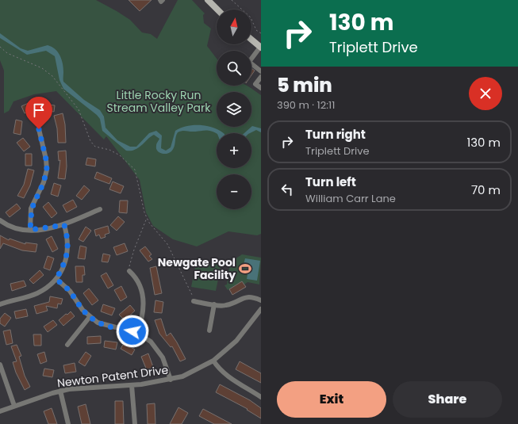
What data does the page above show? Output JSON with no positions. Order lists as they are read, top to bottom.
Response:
{
  "streets": {
    "street": ["Newton Patent Drive"]
  },
  "parks": ["Little Rocky Run Stream Valley Park"],
  "places": {
    "sports": ["Newgate Pool Facility"]
  },
  "north": "top",
  "page": {
    "turn": ["130 m", "Triplett Drive"],
    "map_buttons": ["+", "−"],
    "heading": ["5 min", "390 m · 12:11"],
    "list": [
      {
        "name": "Turn right",
        "note": "Triplett Drive",
        "value": "130 m"
      },
      {
        "name": "Turn left",
        "note": "William Carr Lane",
        "value": "70 m"
      }
    ],
    "buttons": ["Exit", "Share"]
  }
}
